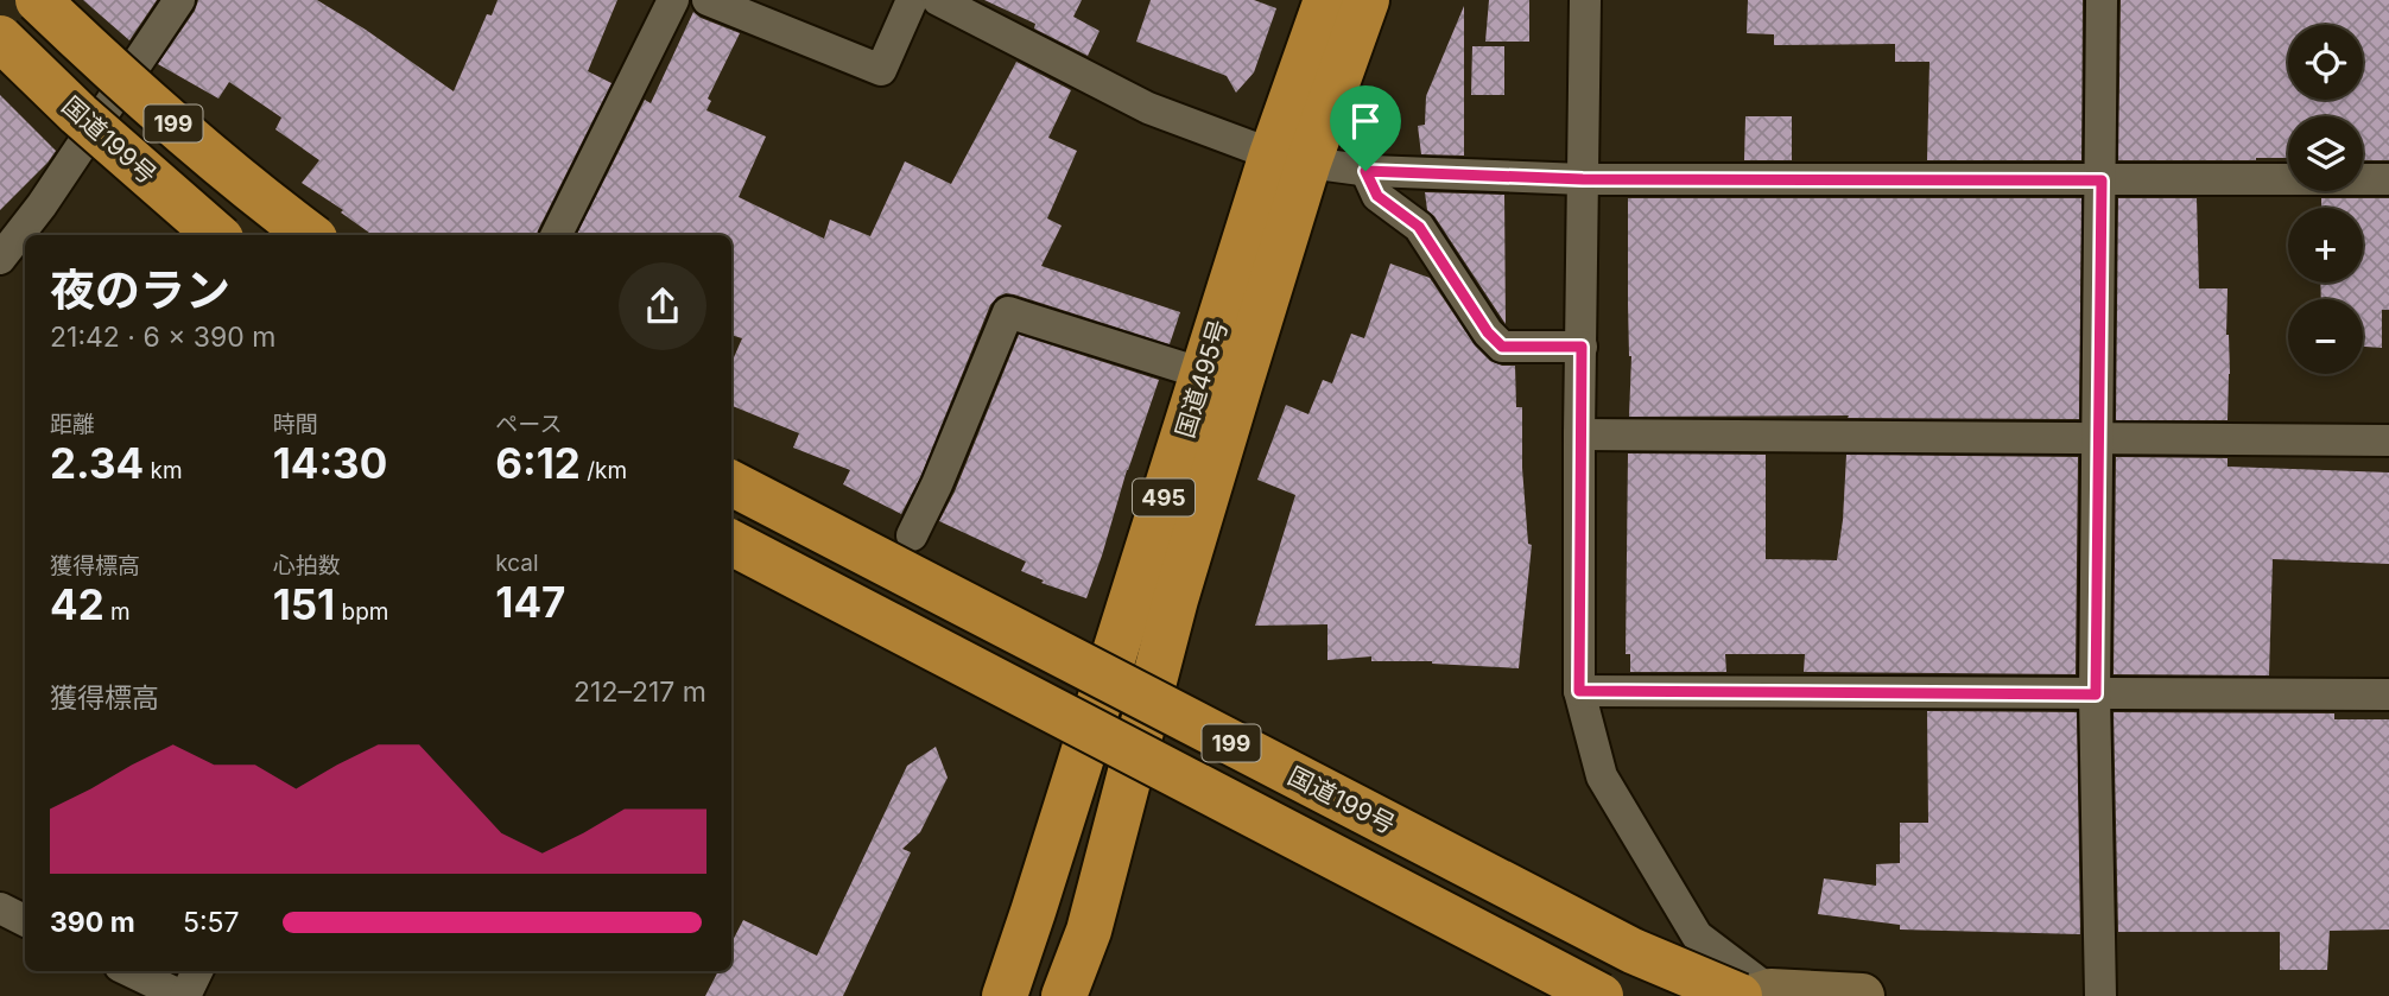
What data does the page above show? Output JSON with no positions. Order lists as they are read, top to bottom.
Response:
{
  "streets": {
    "highway": [
      "199",
      "国道199号",
      "国道495号",
      "495"
    ]
  },
  "page": {
    "map_buttons": ["+", "−"],
    "heading": ["夜のラン", "21:42 · 6 × 390 m"],
    "stats": [
      ["距離", "2.34 km"],
      ["時間", "14:30"],
      ["ペース", "6:12 /km"],
      ["獲得標高", "42 m"],
      ["心拍数", "151 bpm"],
      ["kcal", "147"]
    ],
    "chart": ["獲得標高", "212–217 m"],
    "list": [
      {
        "name": "390 m",
        "note": "5:57"
      }
    ]
  }
}
